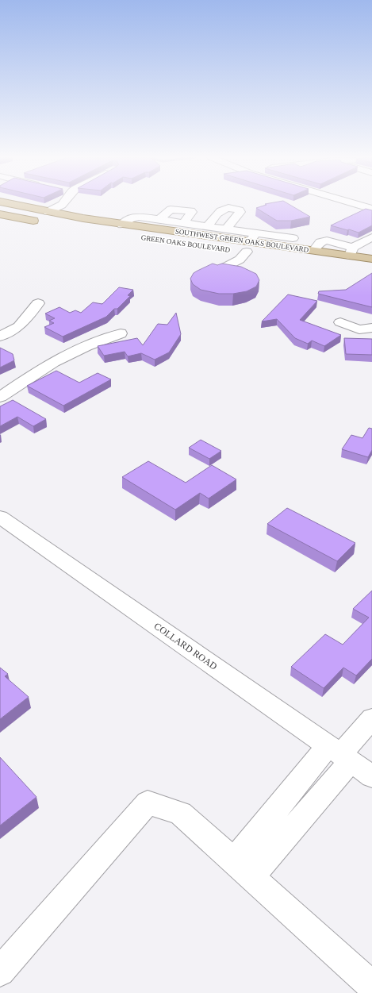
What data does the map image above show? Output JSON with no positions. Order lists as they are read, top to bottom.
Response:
{
  "streets": {
    "main road": ["SOUTHWEST GREEN OAKS BOULEVARD", "GREEN OAKS BOULEVARD"],
    "street": ["COLLARD ROAD"]
  },
  "crossings": [
    ["SOUTHWEST GREEN OAKS BOULEVARD", "GREEN OAKS BOULEVARD"]
  ]
}
